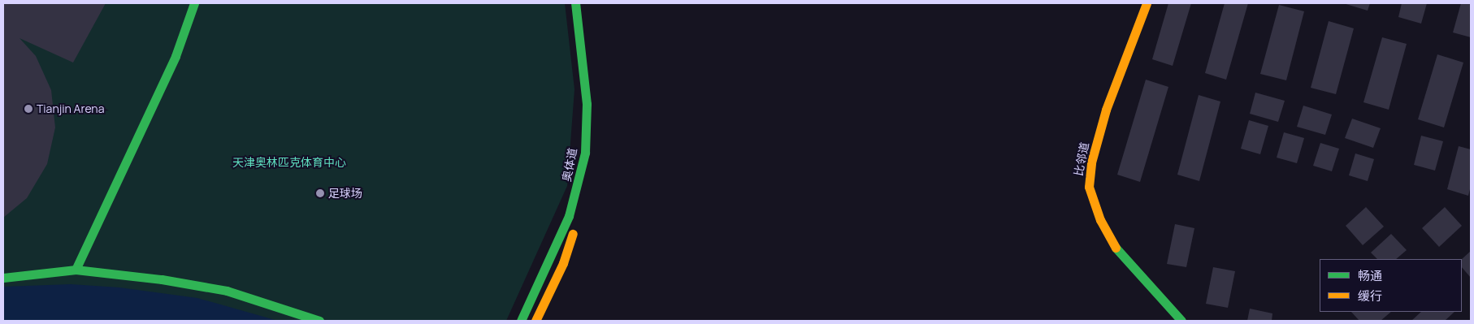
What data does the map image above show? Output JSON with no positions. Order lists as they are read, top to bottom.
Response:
{
  "streets": {
    "street": ["比邻道", "奥体道"]
  },
  "parks": ["天津奥林匹克体育中心"],
  "places": ["Tianjin Arena", "足球场"],
  "legend": ["畅通", "缓行"]
}
